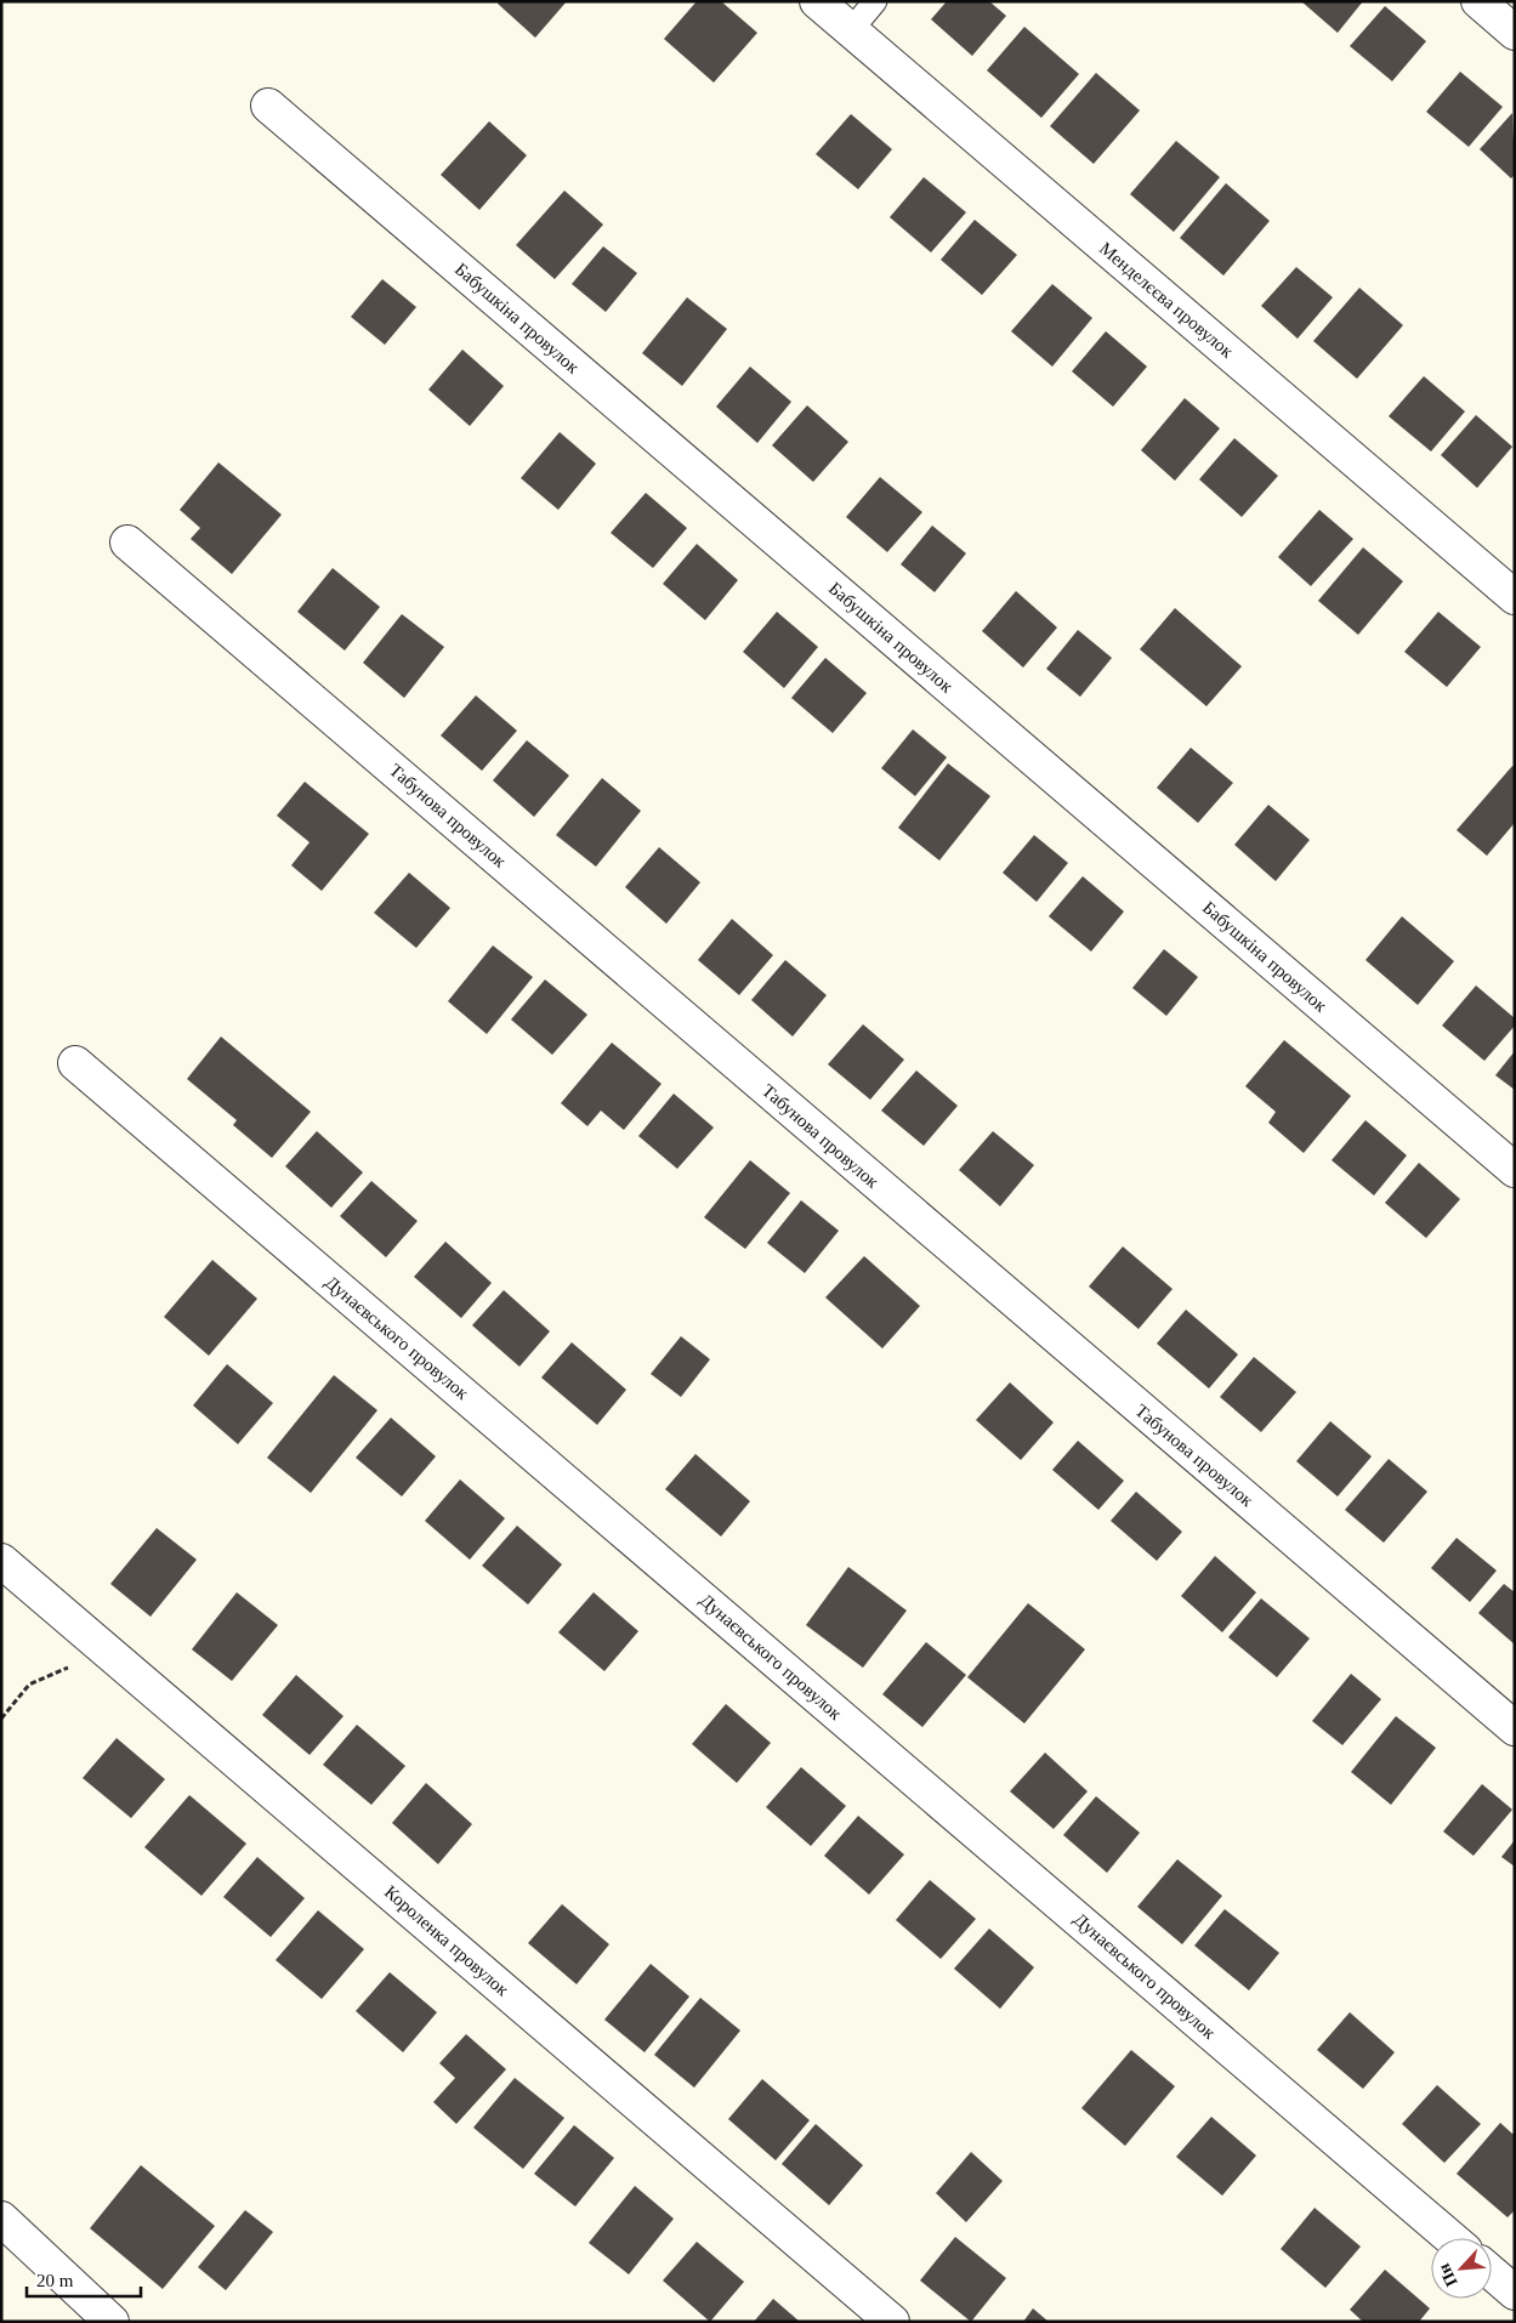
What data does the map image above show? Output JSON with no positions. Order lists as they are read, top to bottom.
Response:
{
  "streets": {
    "street": [
      "Менделєєва провулок",
      "Бабушкіна провулок",
      "Табунова провулок",
      "Дунаєвського провулок",
      "Короленка провулок"
    ]
  },
  "scale_bar": "20 m",
  "north": "bottom left"
}
